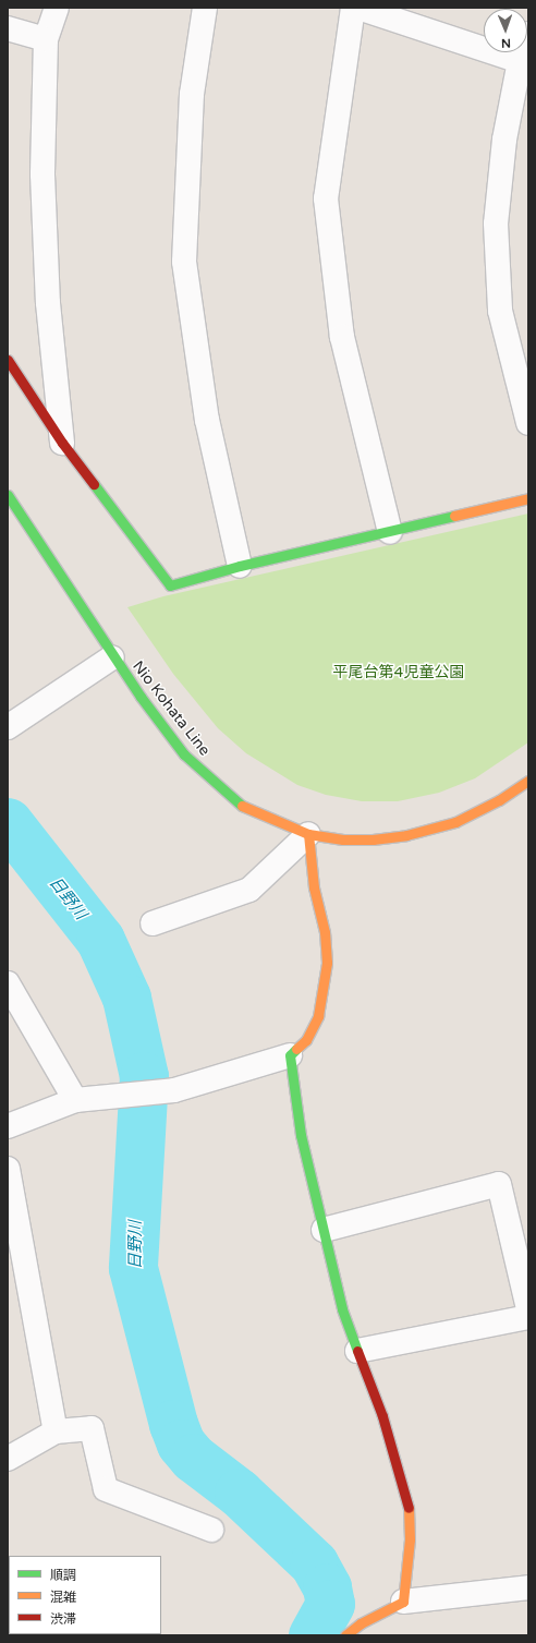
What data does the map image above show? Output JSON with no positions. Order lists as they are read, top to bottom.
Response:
{
  "streets": {
    "street": ["Nio Kohata Line"]
  },
  "water": ["日野川"],
  "parks": ["平尾台第4児童公園"],
  "legend": ["順調", "混雑", "渋滞"],
  "north": "bottom"
}
